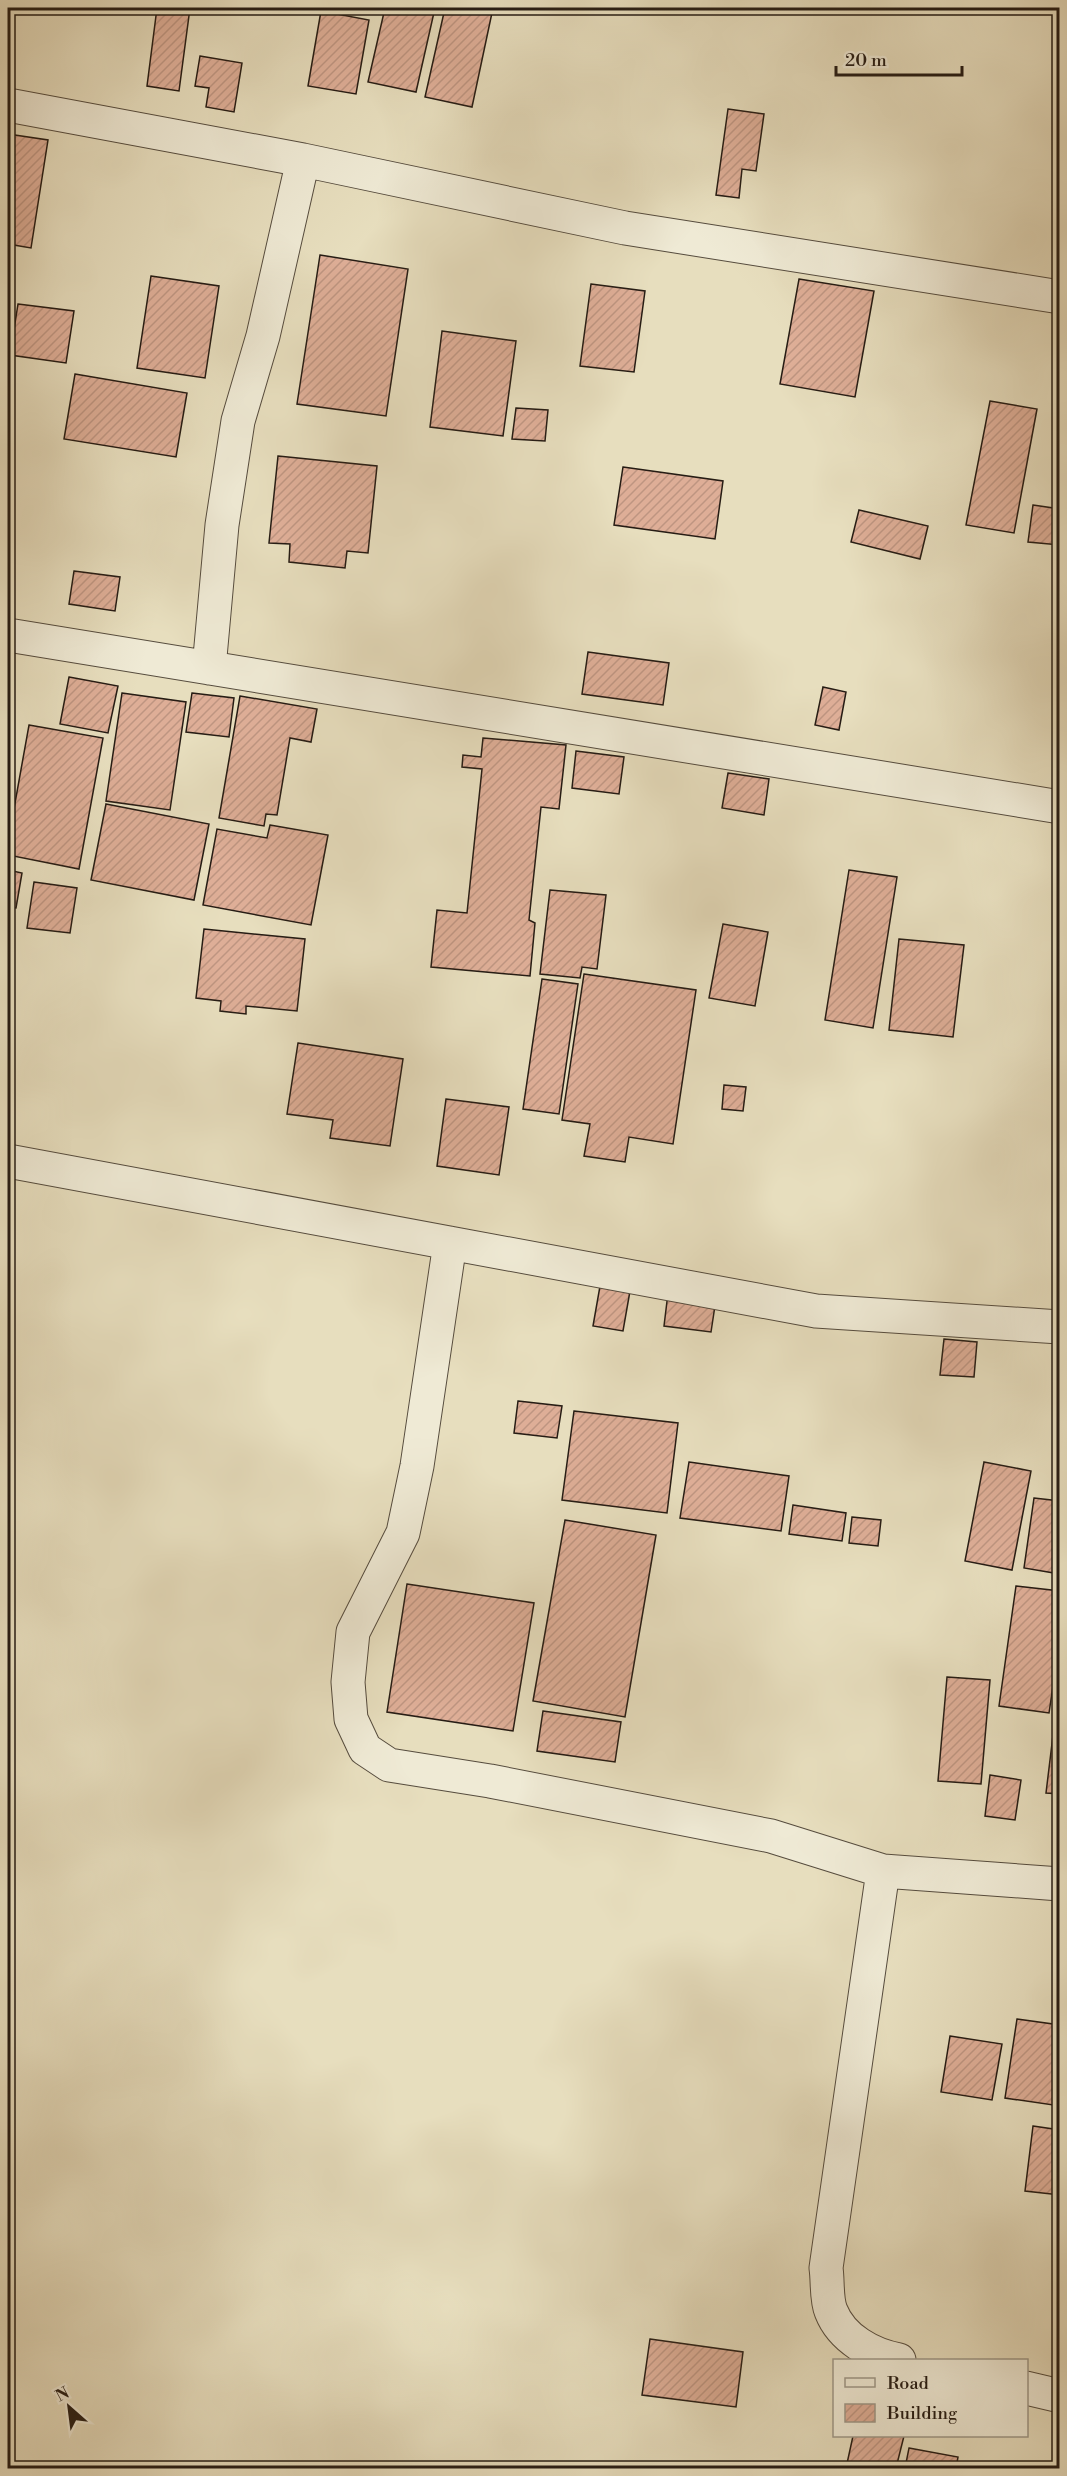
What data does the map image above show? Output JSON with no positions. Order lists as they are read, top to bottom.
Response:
{
  "legend": ["Road", "Building"],
  "scale_bar": "20 m",
  "north": "top left"
}
